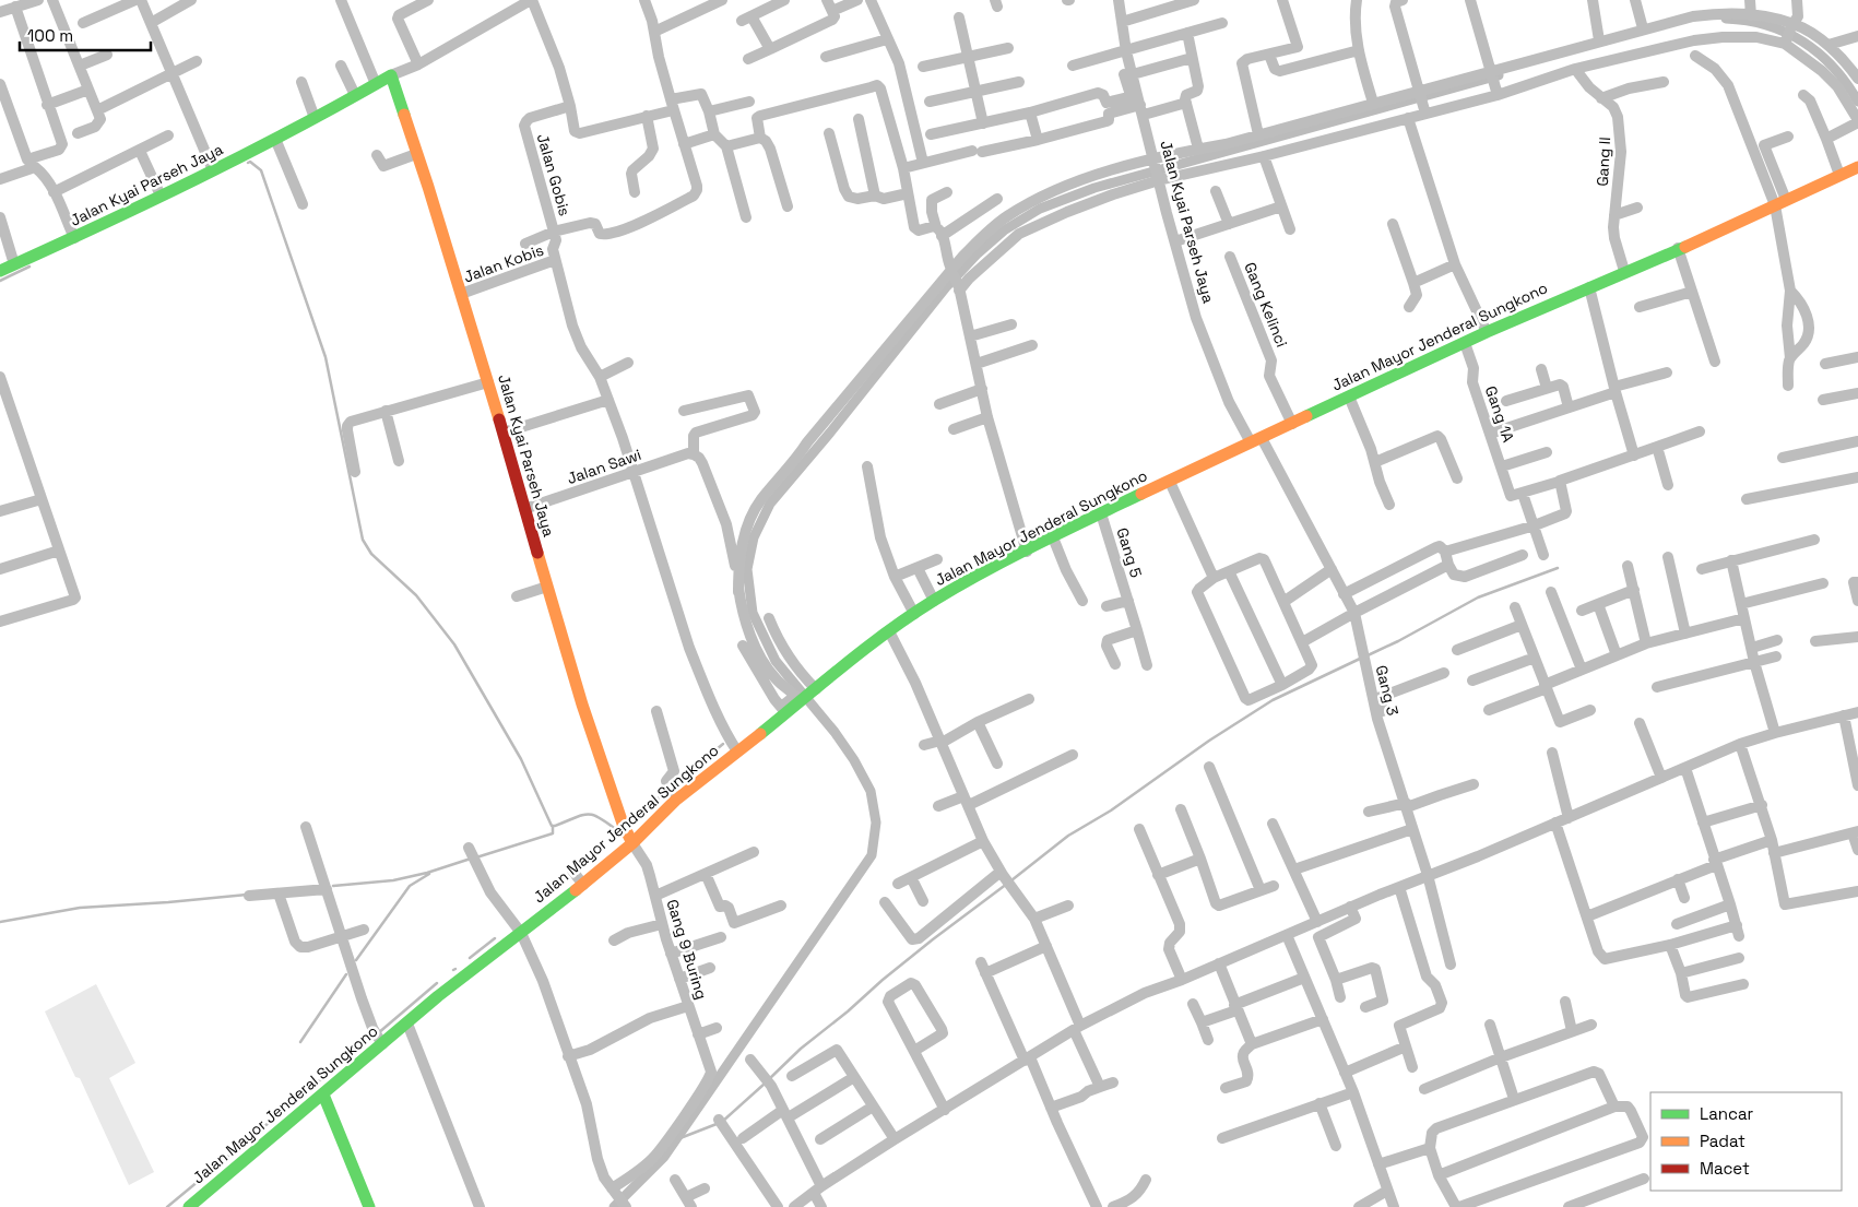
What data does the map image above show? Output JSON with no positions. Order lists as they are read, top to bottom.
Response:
{
  "streets": {
    "main road": ["Jalan Kyai Parseh Jaya", "Jalan Mayor Jenderal Sungkono"],
    "street": [
      "Gang II",
      "Jalan Gobis",
      "Jalan Kobis",
      "Gang Kelinci",
      "Gang 1A",
      "Jalan Sawi",
      "Gang 5",
      "Gang 3",
      "Gang 9 Buring"
    ]
  },
  "crossings": [
    ["Gang II", "Jalan Mayor Jenderal Sungkono"],
    ["Jalan Gobis", "Jalan Kobis"],
    ["Jalan Gobis", "Jalan Mayor Jenderal Sungkono"],
    ["Jalan Gobis", "Jalan Sawi"],
    ["Jalan Kyai Parseh Jaya", "Jalan Kobis"],
    ["Jalan Kyai Parseh Jaya", "Jalan Mayor Jenderal Sungkono"],
    ["Jalan Kyai Parseh Jaya", "Jalan Sawi"],
    ["Jalan Kyai Parseh Jaya", "Gang 3"],
    ["Jalan Kyai Parseh Jaya", "Gang 9 Buring"],
    ["Gang Kelinci", "Jalan Mayor Jenderal Sungkono"],
    ["Jalan Mayor Jenderal Sungkono", "Gang 1A"],
    ["Jalan Mayor Jenderal Sungkono", "Gang 5"],
    ["Jalan Mayor Jenderal Sungkono", "Gang 3"],
    ["Jalan Mayor Jenderal Sungkono", "Gang 9 Buring"]
  ],
  "legend": ["Lancar", "Padat", "Macet"],
  "scale_bar": "100 m"
}
